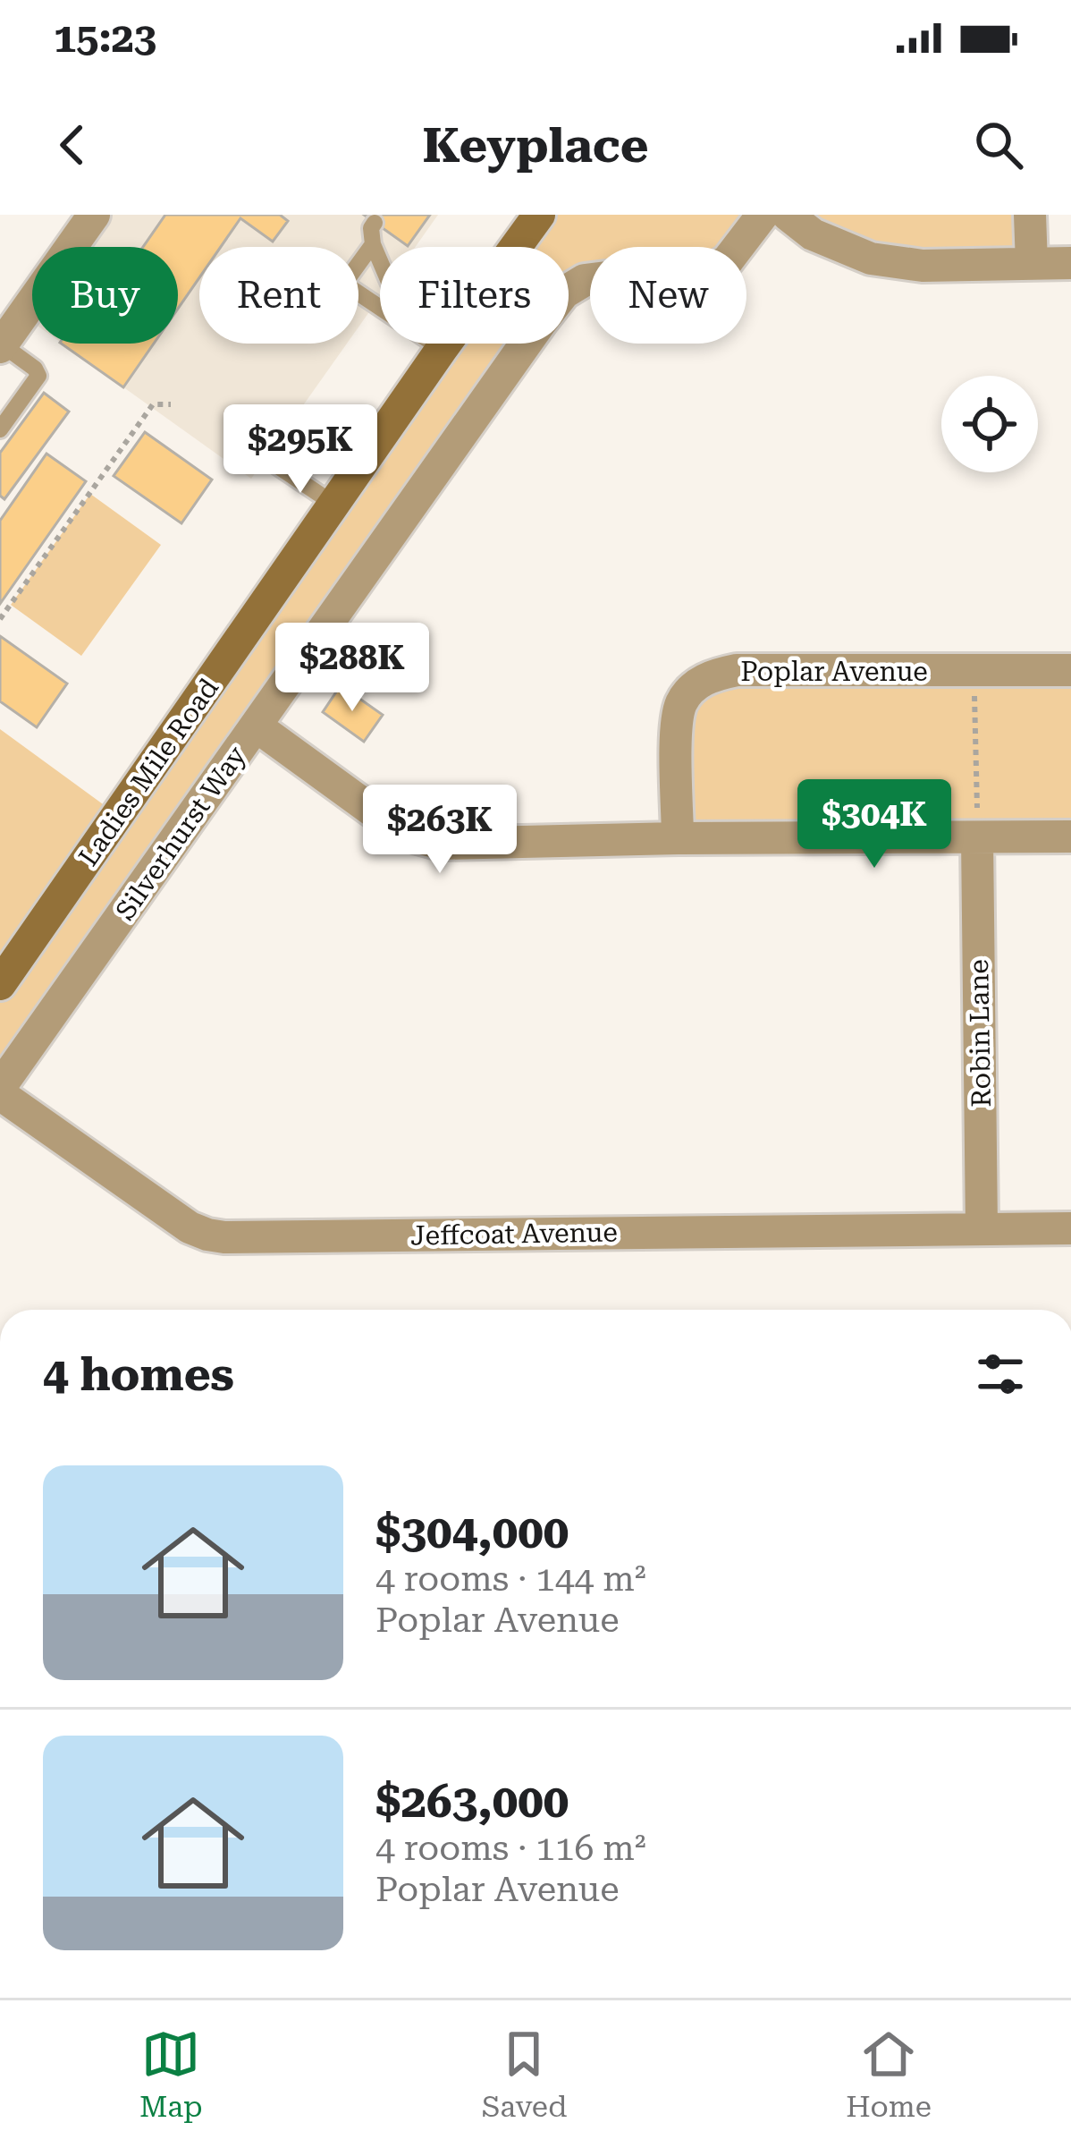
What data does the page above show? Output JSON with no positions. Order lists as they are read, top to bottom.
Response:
{
  "streets": {
    "main road": ["Ladies Mile Road"],
    "street": [
      "Poplar Avenue",
      "Silverhurst Way",
      "Robin Lane",
      "Jeffcoat Avenue"
    ]
  },
  "crossings": [
    ["Silverhurst Way", "Jeffcoat Avenue"],
    ["Robin Lane", "Jeffcoat Avenue"]
  ],
  "page": {
    "status": "15:23",
    "header": "Keyplace",
    "chip": [
      "Buy",
      "Rent",
      "Filters",
      "New"
    ],
    "price": [
      "$295K",
      "$288K",
      "$304K",
      "$263K"
    ],
    "heading": "4 homes",
    "list": [
      {
        "name": "$304,000",
        "note": "4 rooms · 144 m² · Poplar Avenue"
      },
      {
        "name": "$263,000",
        "note": "4 rooms · 116 m² · Poplar Avenue"
      }
    ],
    "tabs": ["Map", "Saved", "Home"]
  }
}
